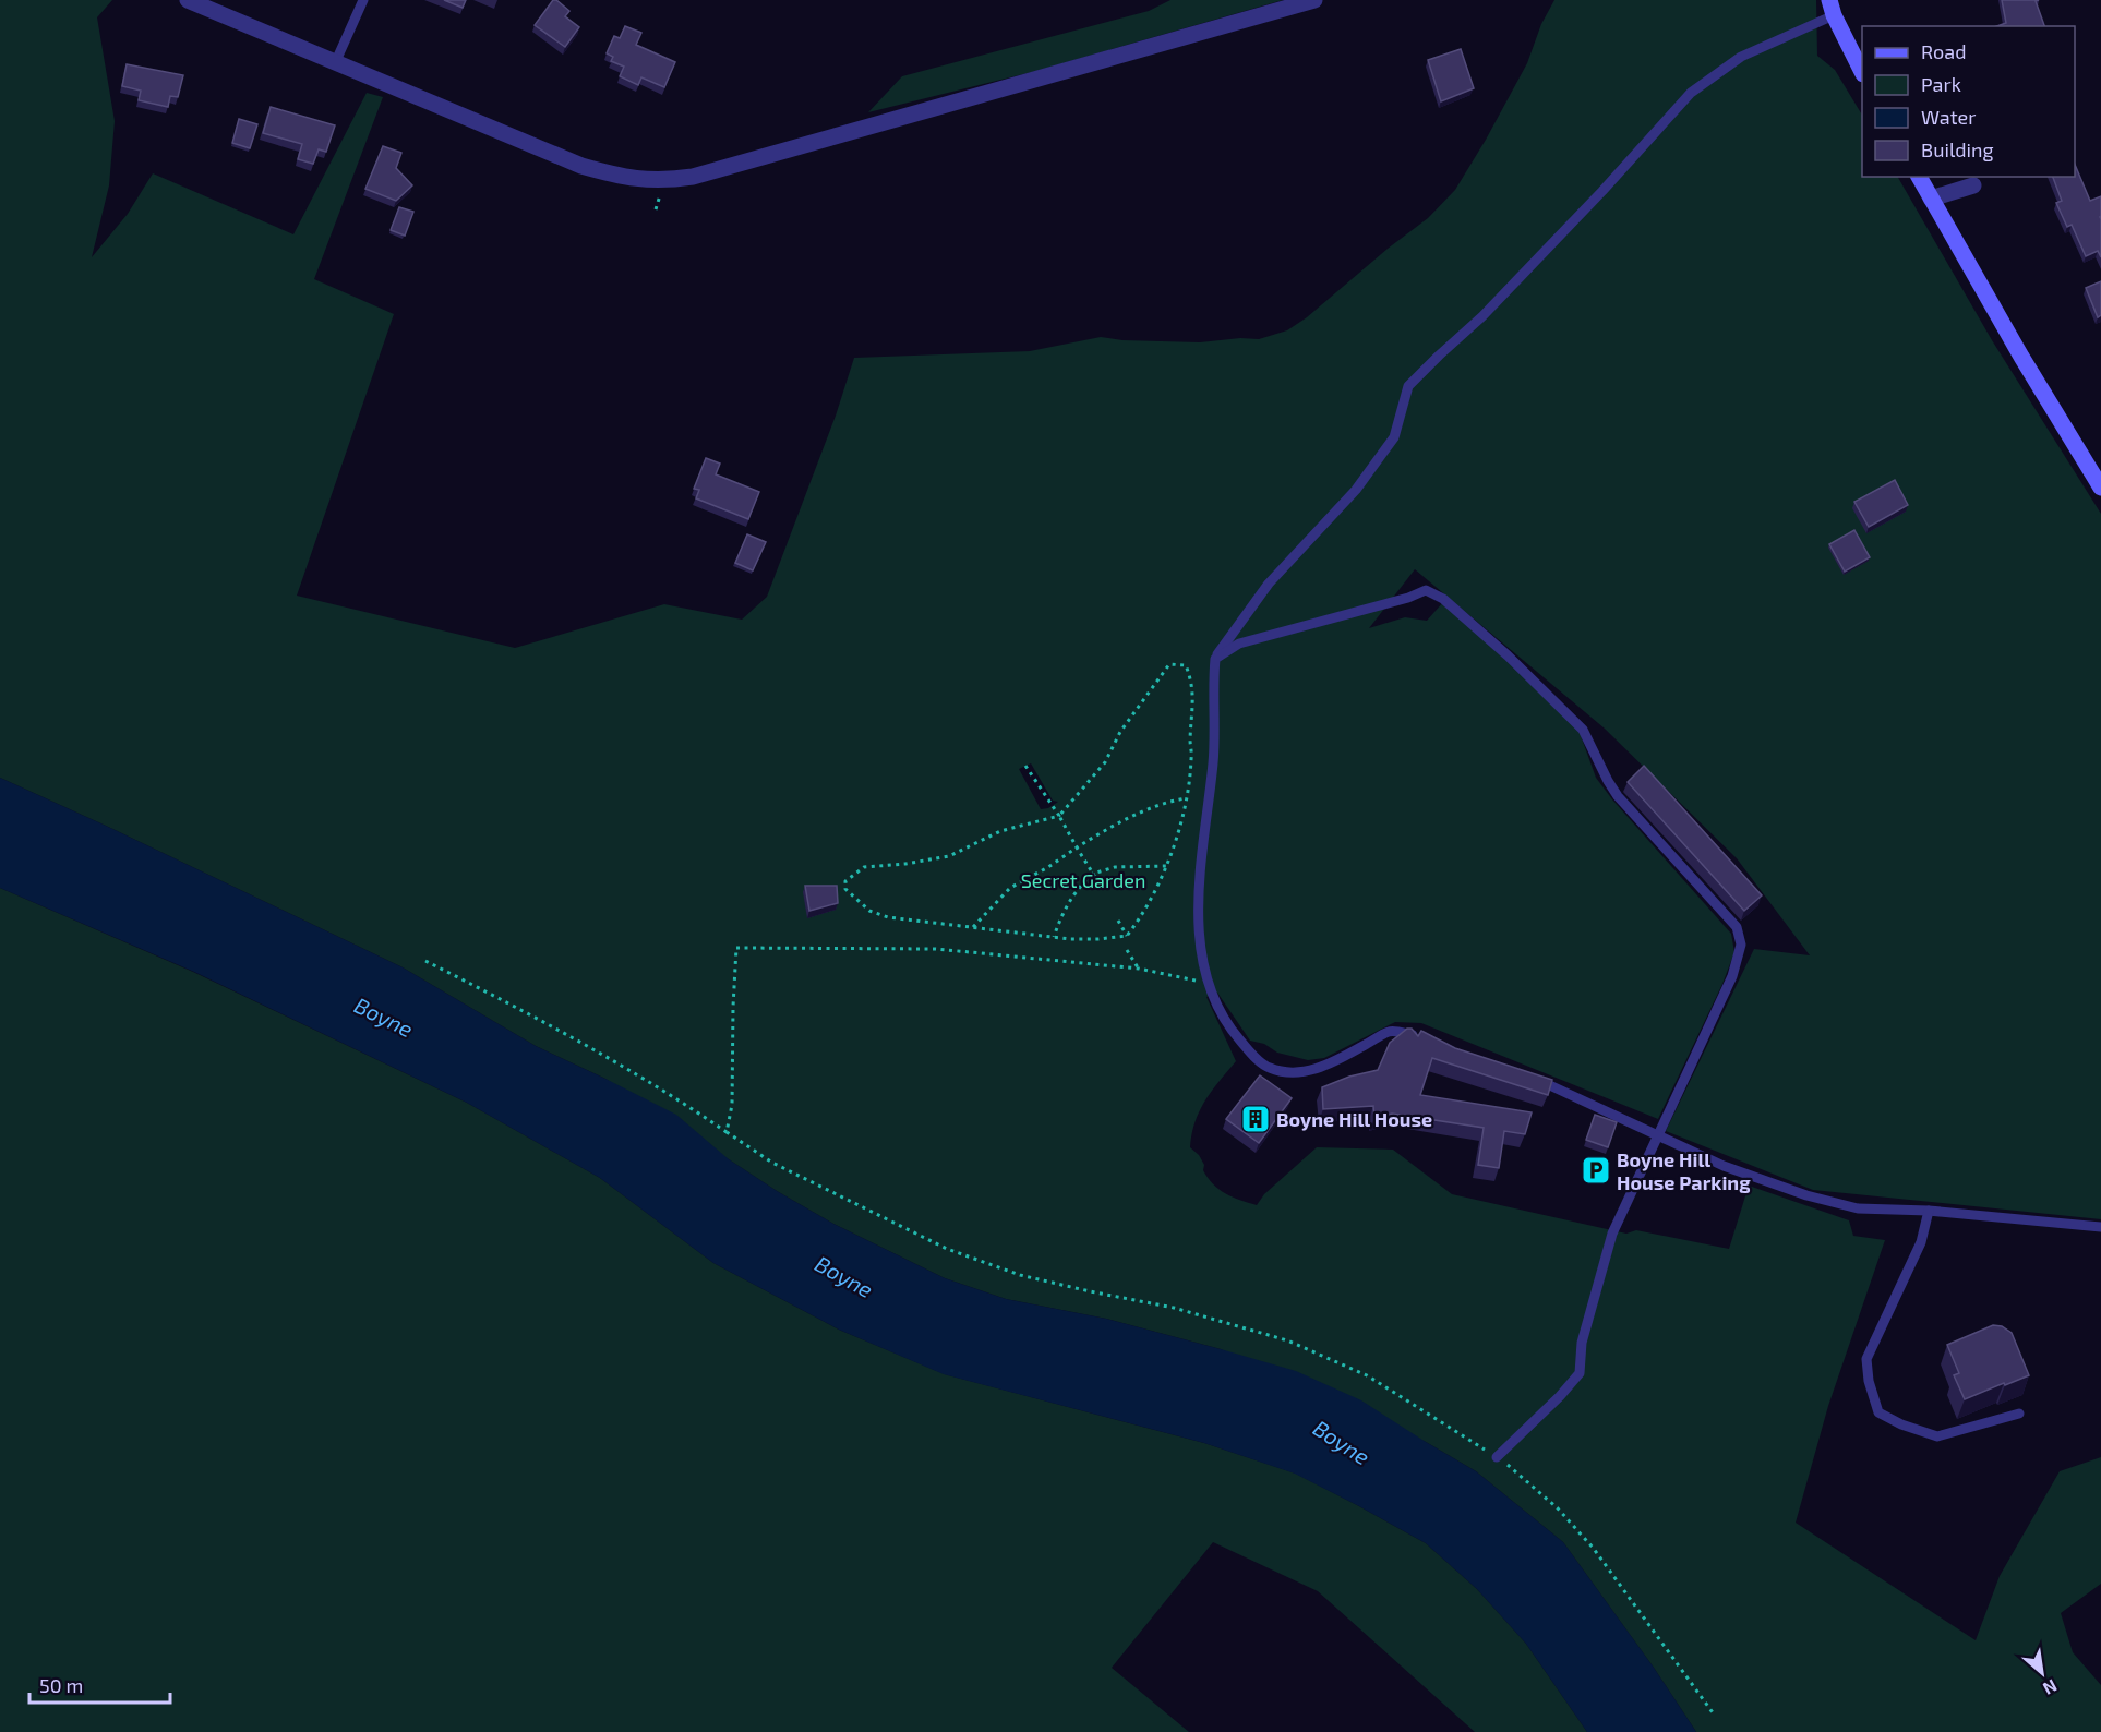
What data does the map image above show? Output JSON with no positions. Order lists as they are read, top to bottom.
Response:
{
  "water": ["Boyne"],
  "parks": ["Secret Garden"],
  "places": {
    "building": ["Boyne Hill House"],
    "parking": ["Boyne Hill House Parking"]
  },
  "legend": [
    "Road",
    "Park",
    "Water",
    "Building"
  ],
  "scale_bar": "50 m",
  "north": "bottom right"
}
